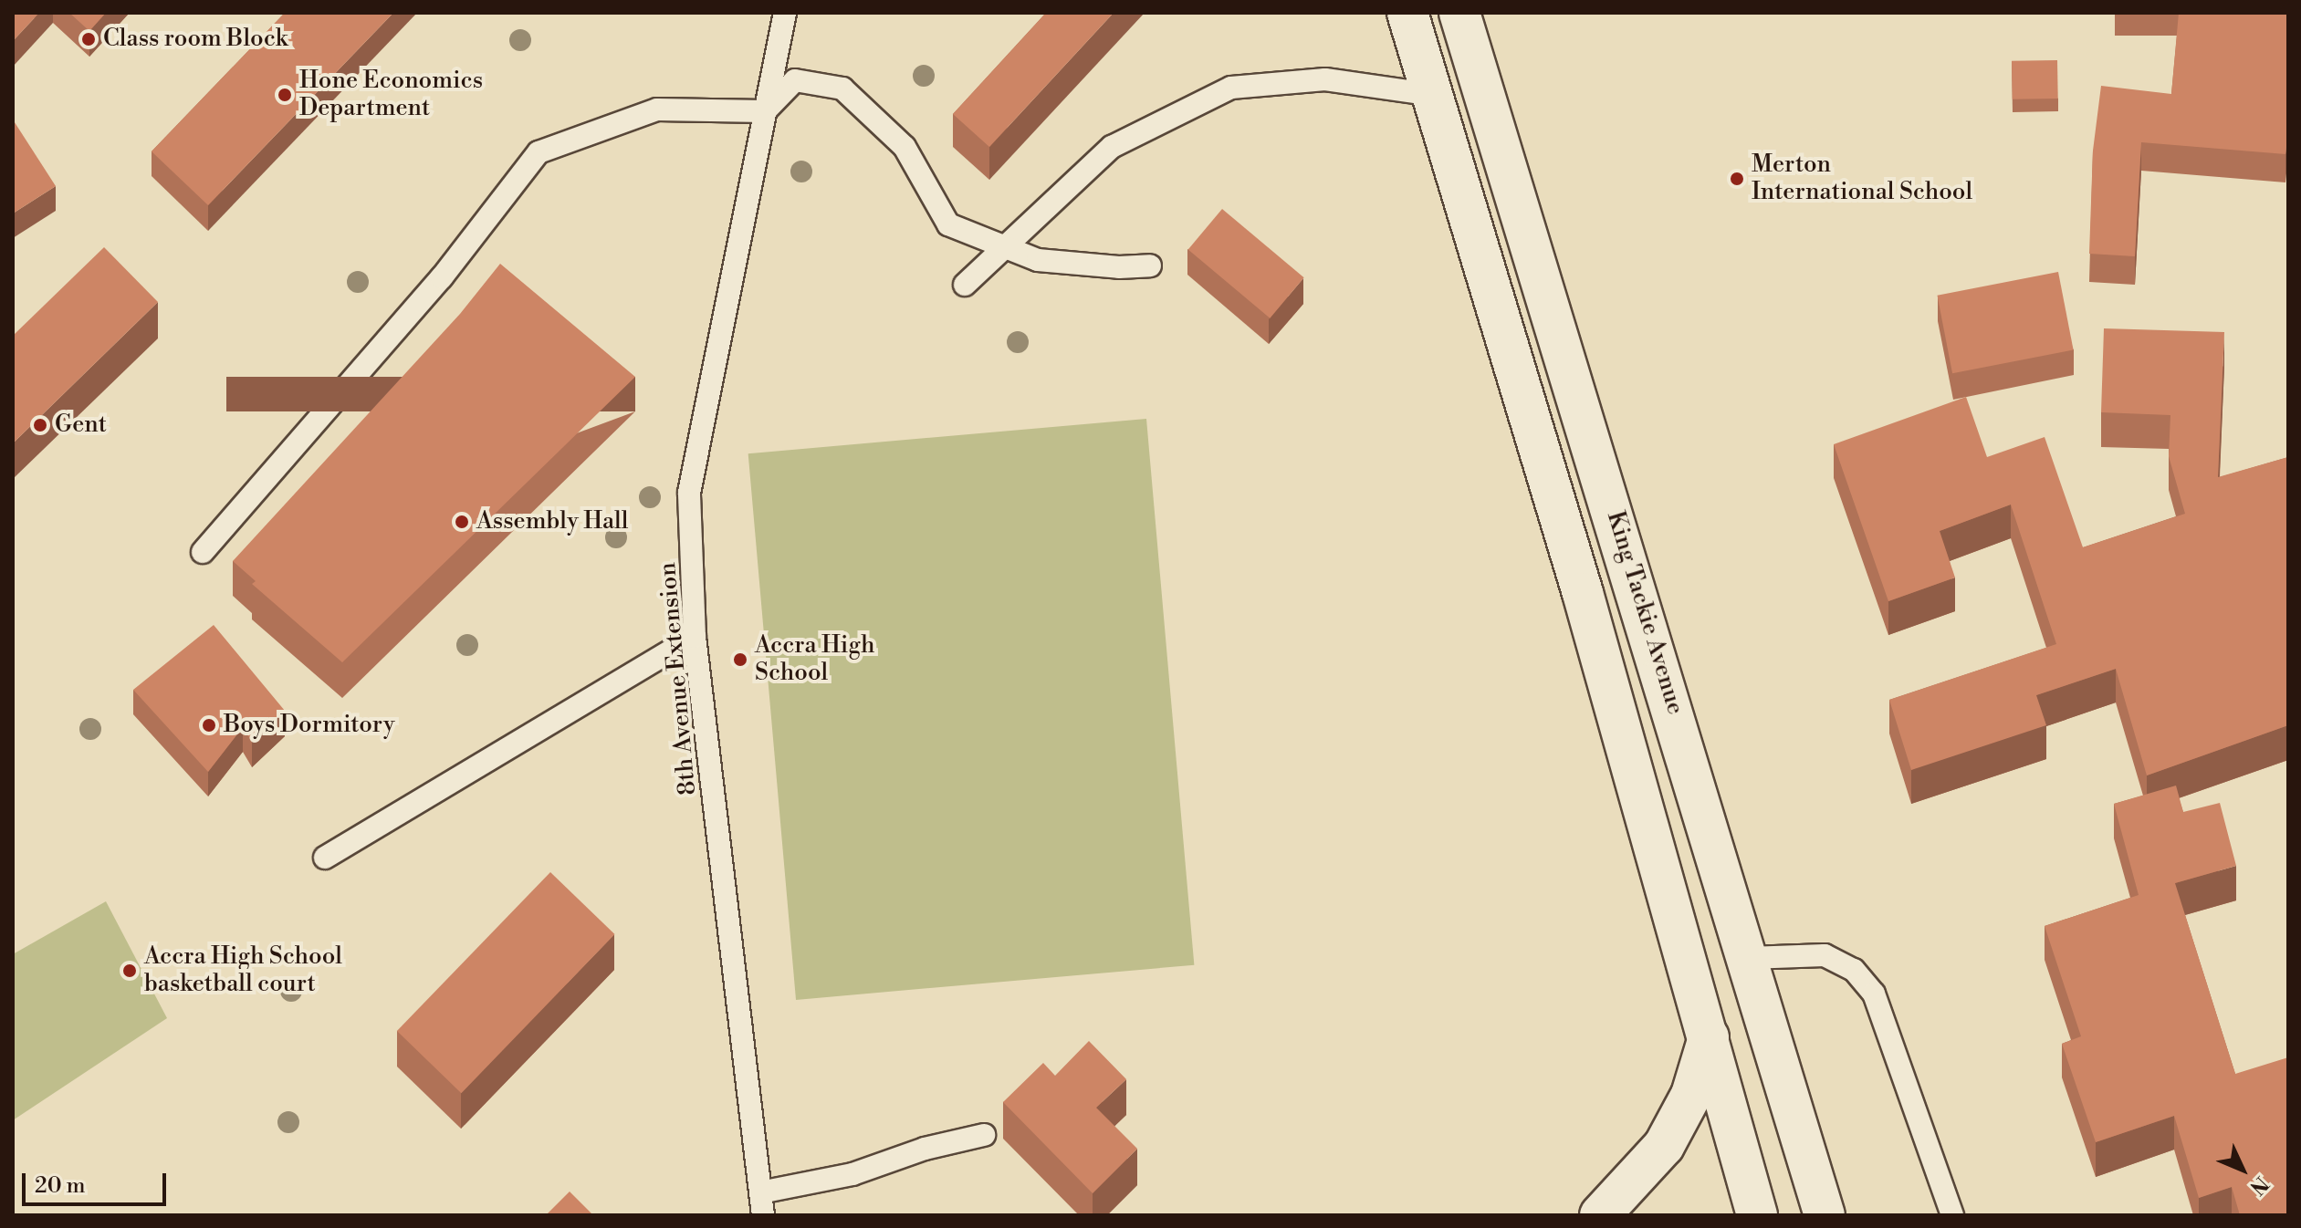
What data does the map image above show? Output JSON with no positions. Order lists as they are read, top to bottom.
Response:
{
  "streets": {
    "main road": ["King Tackie Avenue"],
    "lane": ["8th Avenue Extension"]
  },
  "places": [
    "Class room Block",
    "Hone Economics Department",
    "Merton International School",
    "Gent",
    "Assembly Hall",
    "Accra High School",
    "Boys Dormitory",
    "Accra High School basketball court"
  ],
  "scale_bar": "20 m",
  "north": "bottom right"
}
